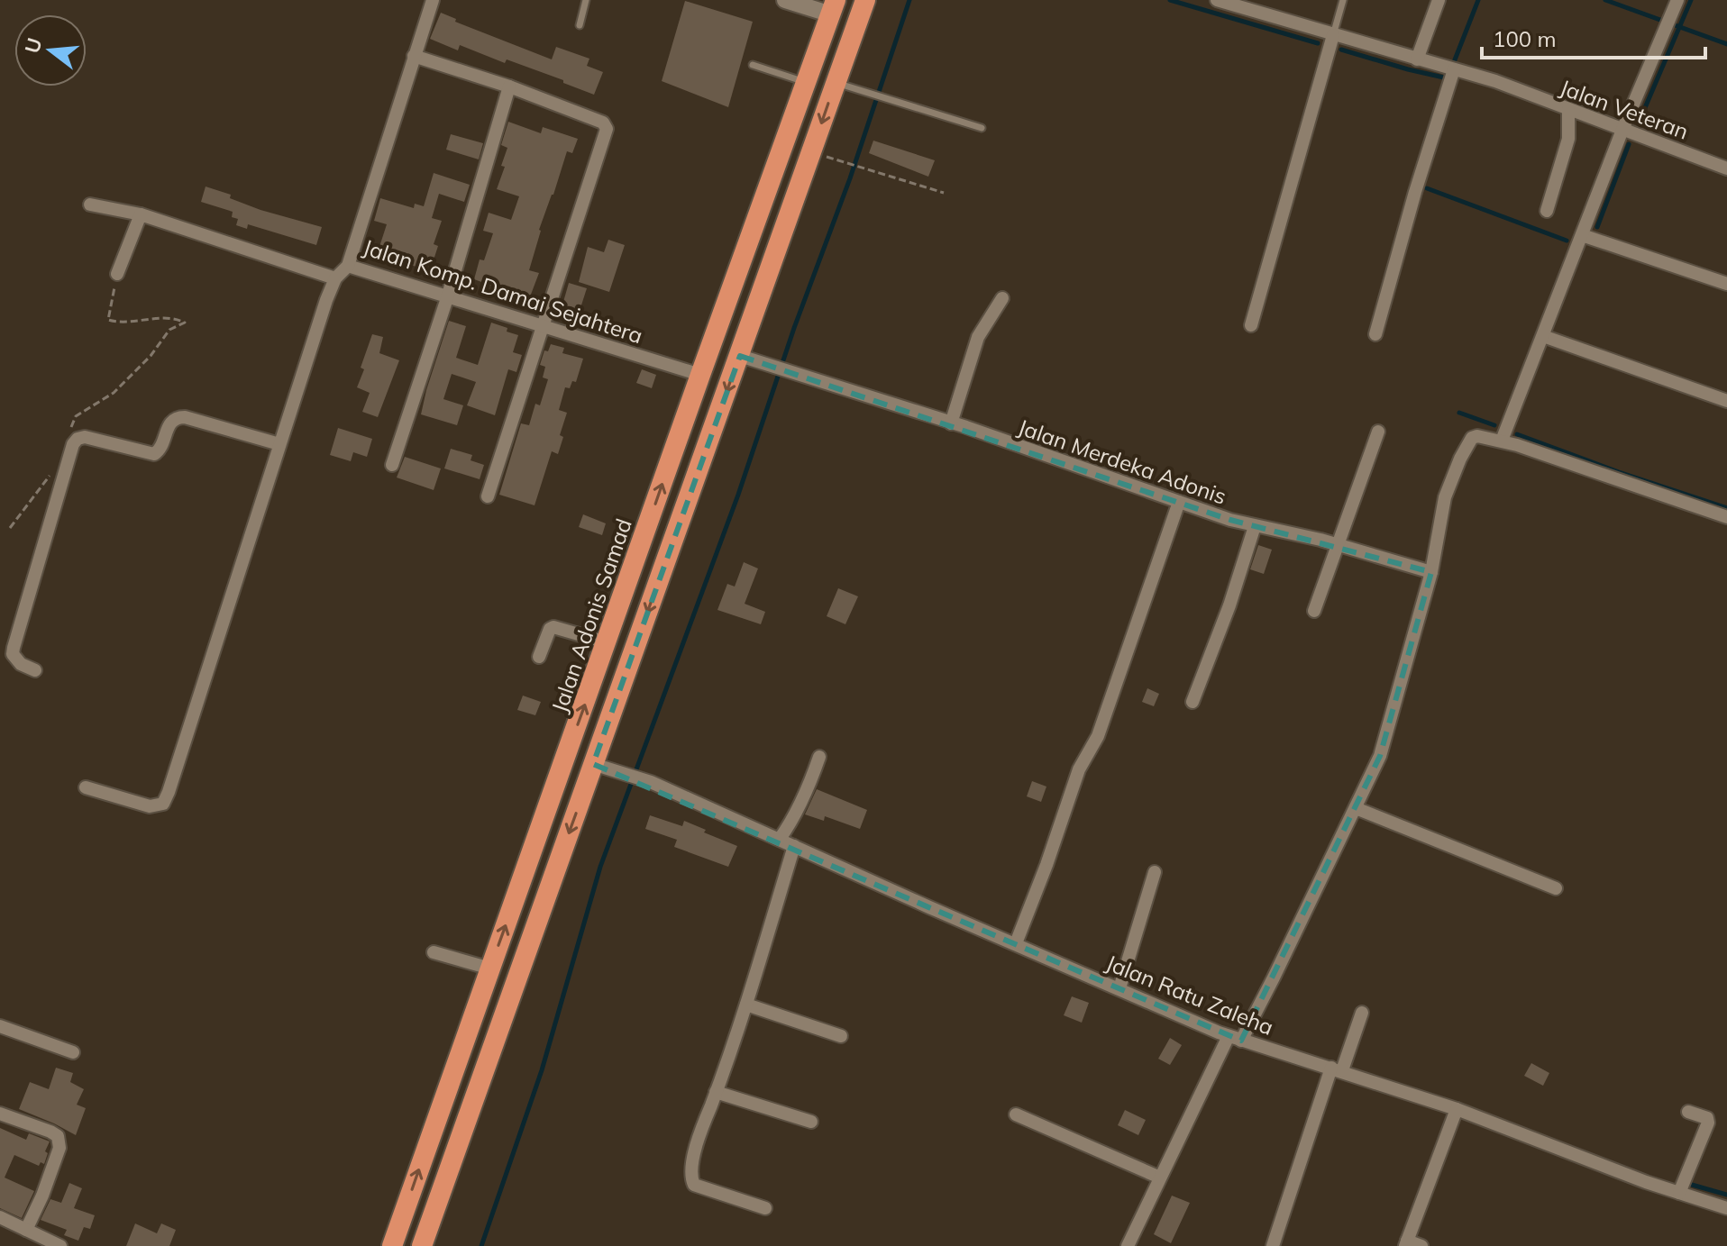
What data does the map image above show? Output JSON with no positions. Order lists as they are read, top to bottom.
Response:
{
  "streets": {
    "highway": ["Jalan Adonis Samad"],
    "street": [
      "Jalan Veteran",
      "Jalan Komp. Damai Sejahtera",
      "Jalan Merdeka Adonis",
      "Jalan Ratu Zaleha"
    ]
  },
  "crossings": [
    ["Jalan Komp. Damai Sejahtera", "Jalan Adonis Samad"]
  ],
  "scale_bar": "100 m",
  "north": "left"
}
